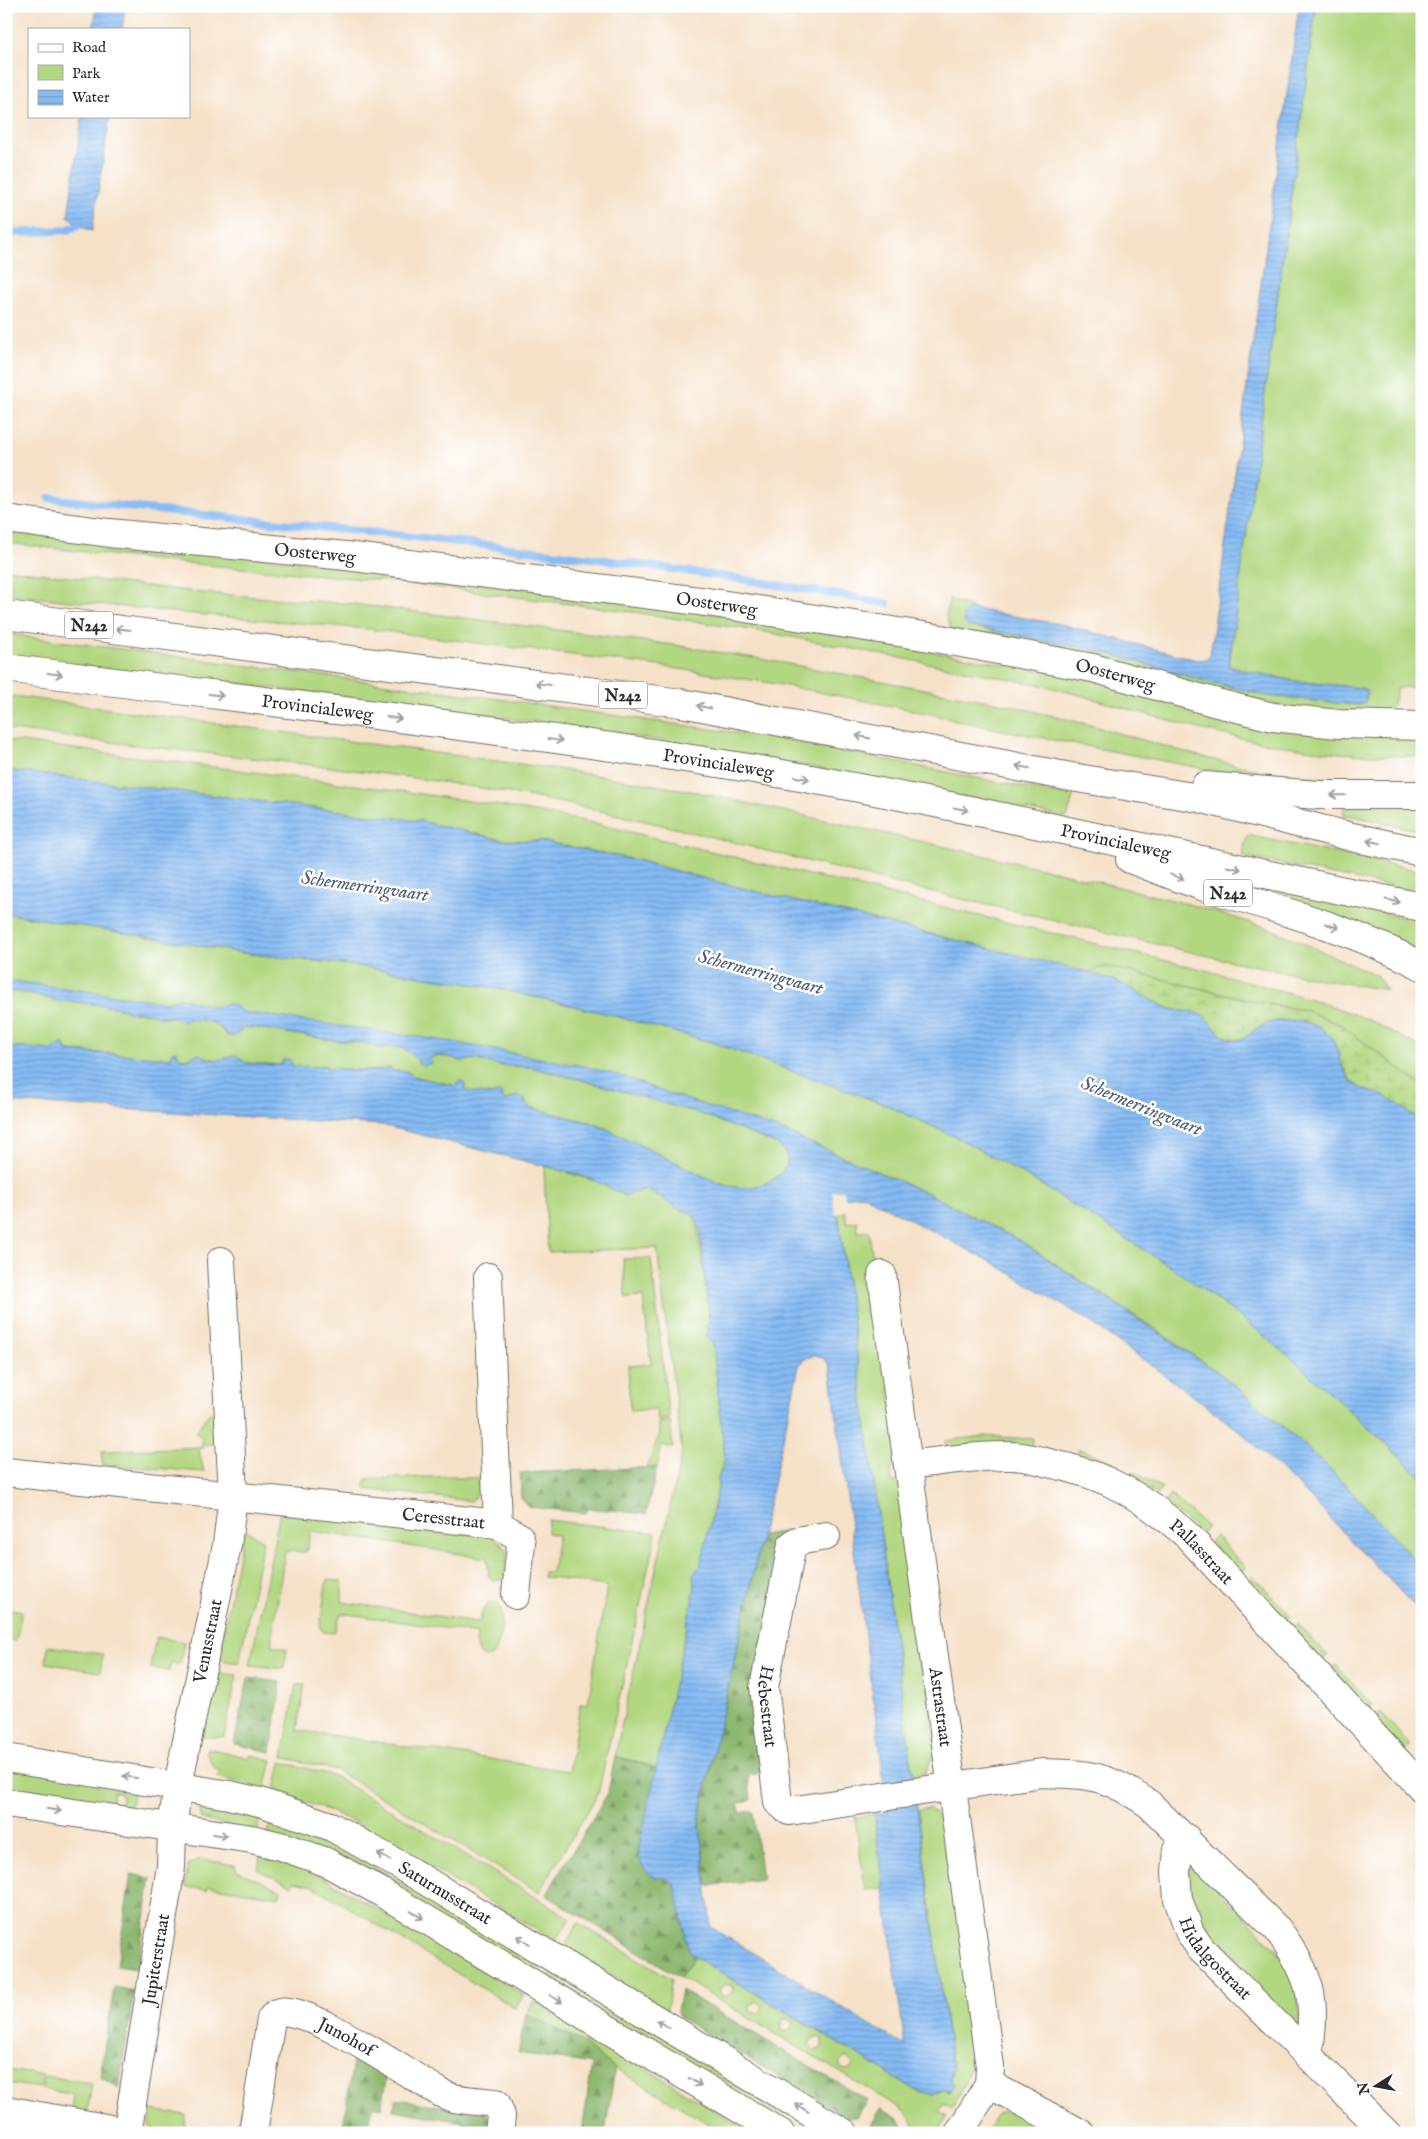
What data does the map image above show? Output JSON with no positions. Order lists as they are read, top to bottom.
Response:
{
  "streets": {
    "main road": [
      "Oosterweg",
      "N242",
      "Provincialeweg",
      "Ceresstraat",
      "Pallasstraat",
      "Venusstraat",
      "Hebestraat",
      "Astrastraat",
      "Saturnusstraat",
      "Hidalgostraat",
      "Jupiterstraat",
      "Junohof"
    ]
  },
  "crossings": [
    ["N242", "Provincialeweg"],
    ["Ceresstraat", "Venusstraat"],
    ["Pallasstraat", "Astrastraat"],
    ["Venusstraat", "Saturnusstraat"],
    ["Venusstraat", "Jupiterstraat"],
    ["Hebestraat", "Astrastraat"],
    ["Saturnusstraat", "Jupiterstraat"]
  ],
  "water": ["Schermerringvaart"],
  "legend": ["Road", "Park", "Water"],
  "north": "left"
}
